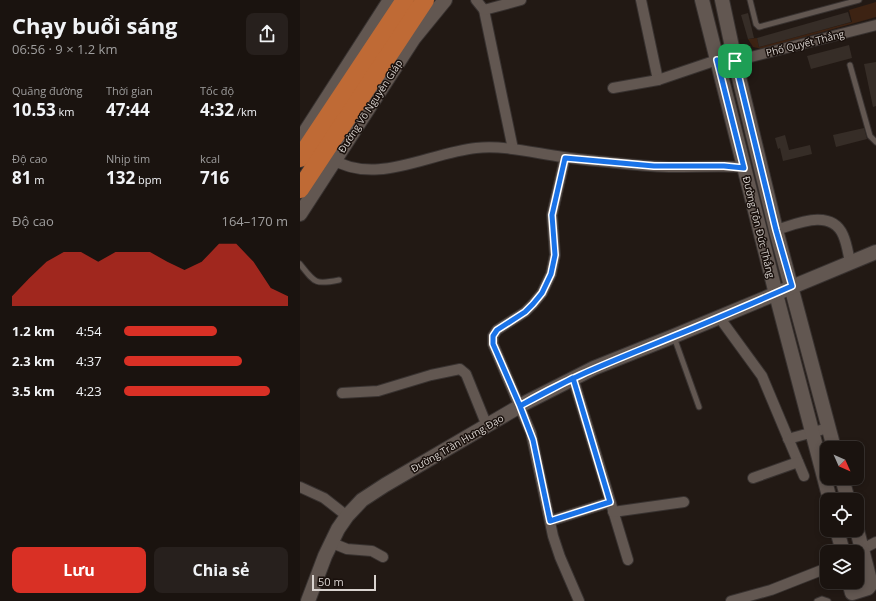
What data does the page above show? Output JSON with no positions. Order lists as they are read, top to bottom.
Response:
{
  "streets": {
    "highway": ["Đường Võ Nguyên Giáp"],
    "street": ["Phố Quyết Thắng", "Đường Tôn Đức Thắng", "Đường Trần Hưng Đạo"]
  },
  "crossings": [
    ["Phố Quyết Thắng", "Đường Tôn Đức Thắng"],
    ["Đường Tôn Đức Thắng", "Đường Trần Hưng Đạo"]
  ],
  "scale_bar": "50 m",
  "north": "bottom right",
  "page": {
    "heading": ["Chạy buổi sáng", "06:56 · 9 × 1.2 km"],
    "stats": [
      ["Quãng đường", "10.53 km"],
      ["Thời gian", "47:44"],
      ["Tốc độ", "4:32 /km"],
      ["Độ cao", "81 m"],
      ["Nhịp tim", "132 bpm"],
      ["kcal", "716"]
    ],
    "chart": ["Độ cao", "164–170 m"],
    "list": [
      {
        "name": "1.2 km",
        "note": "4:54"
      },
      {
        "name": "2.3 km",
        "note": "4:37"
      },
      {
        "name": "3.5 km",
        "note": "4:23"
      }
    ],
    "buttons": ["Lưu", "Chia sẻ"],
    "scale": "50 m"
  }
}
